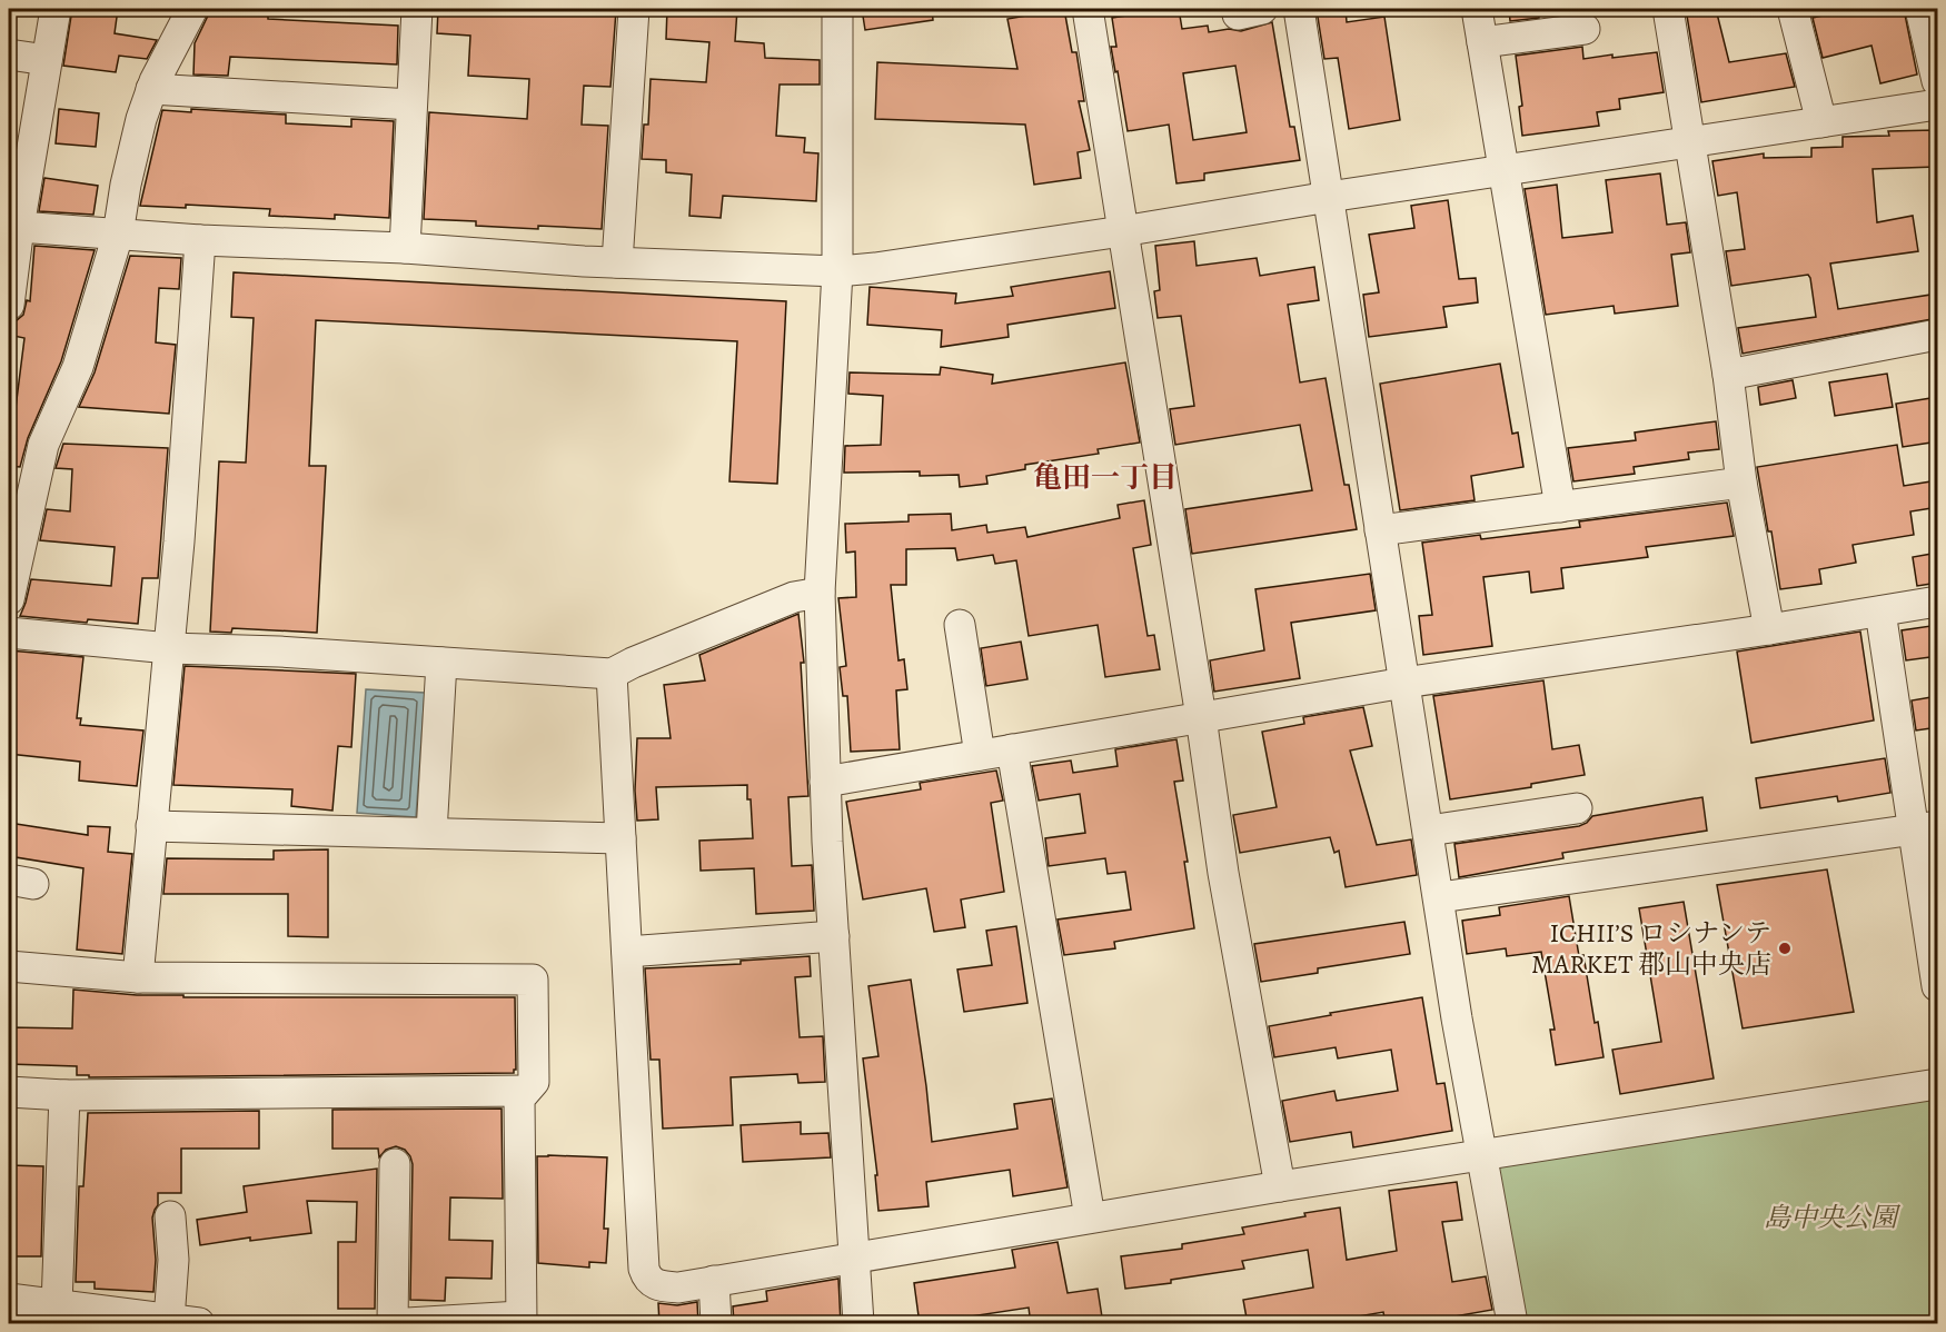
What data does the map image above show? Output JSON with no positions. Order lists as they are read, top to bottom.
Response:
{
  "districts": ["亀田一丁目"],
  "parks": ["島中央公園"],
  "places": ["ICHII’S ロシナンテ MARKET 郡山中央店"]
}
